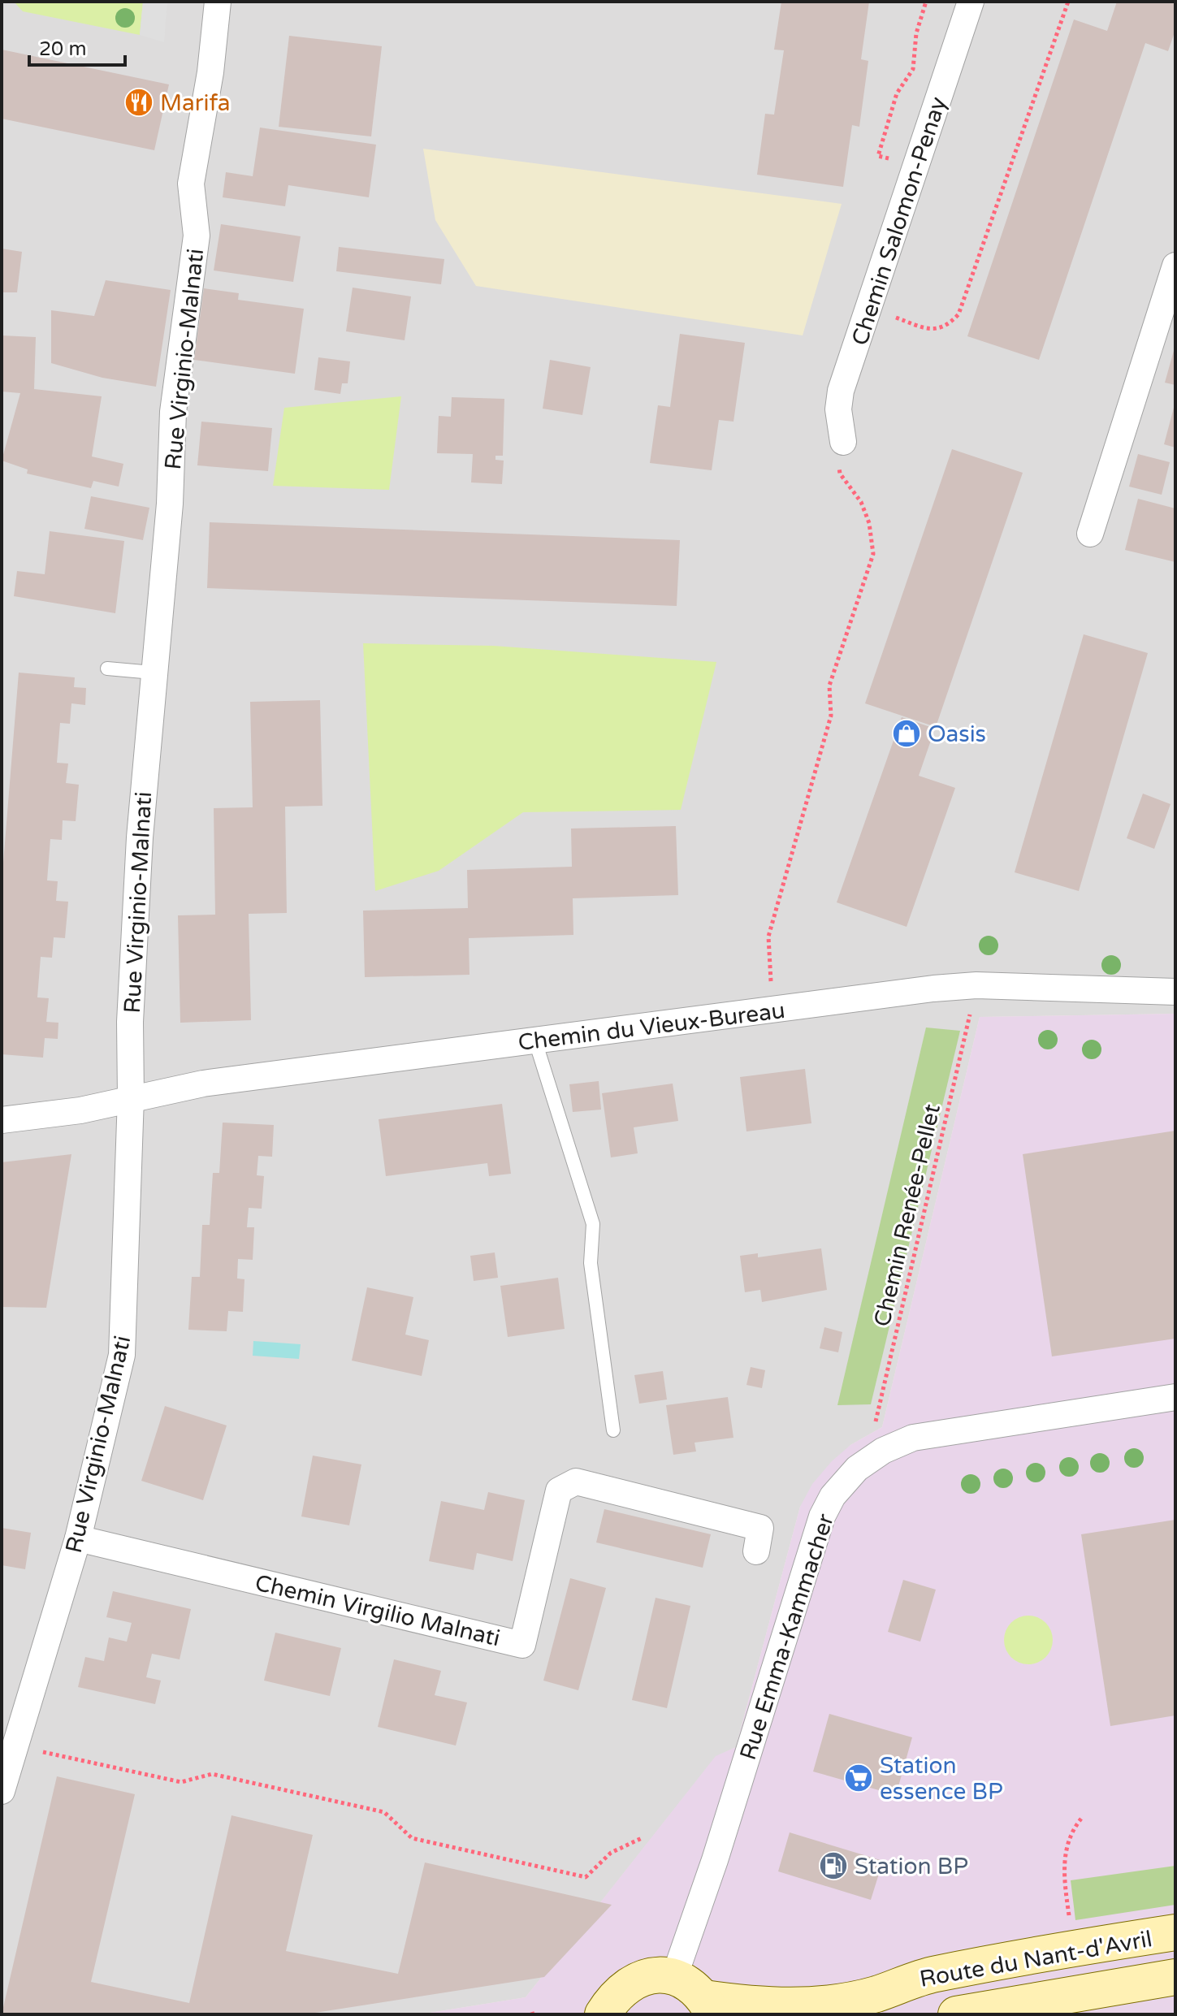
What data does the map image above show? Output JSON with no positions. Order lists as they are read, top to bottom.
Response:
{
  "streets": {
    "main road": ["Route du Nant-d'Avril"],
    "street": [
      "Chemin Salomon-Penay",
      "Rue Virginio-Malnati",
      "Chemin du Vieux-Bureau",
      "Chemin Virgilio Malnati",
      "Rue Emma-Kammacher"
    ],
    "path": ["Chemin Renée-Pellet"]
  },
  "crossings": [
    ["Rue Virginio-Malnati", "Chemin du Vieux-Bureau"],
    ["Rue Virginio-Malnati", "Chemin Virgilio Malnati"]
  ],
  "places": {
    "restaurant": ["Marifa"],
    "shop": ["Oasis"],
    "supermarket": ["Station essence BP"],
    "fuel station": ["Station BP"]
  },
  "scale_bar": "20 m"
}
